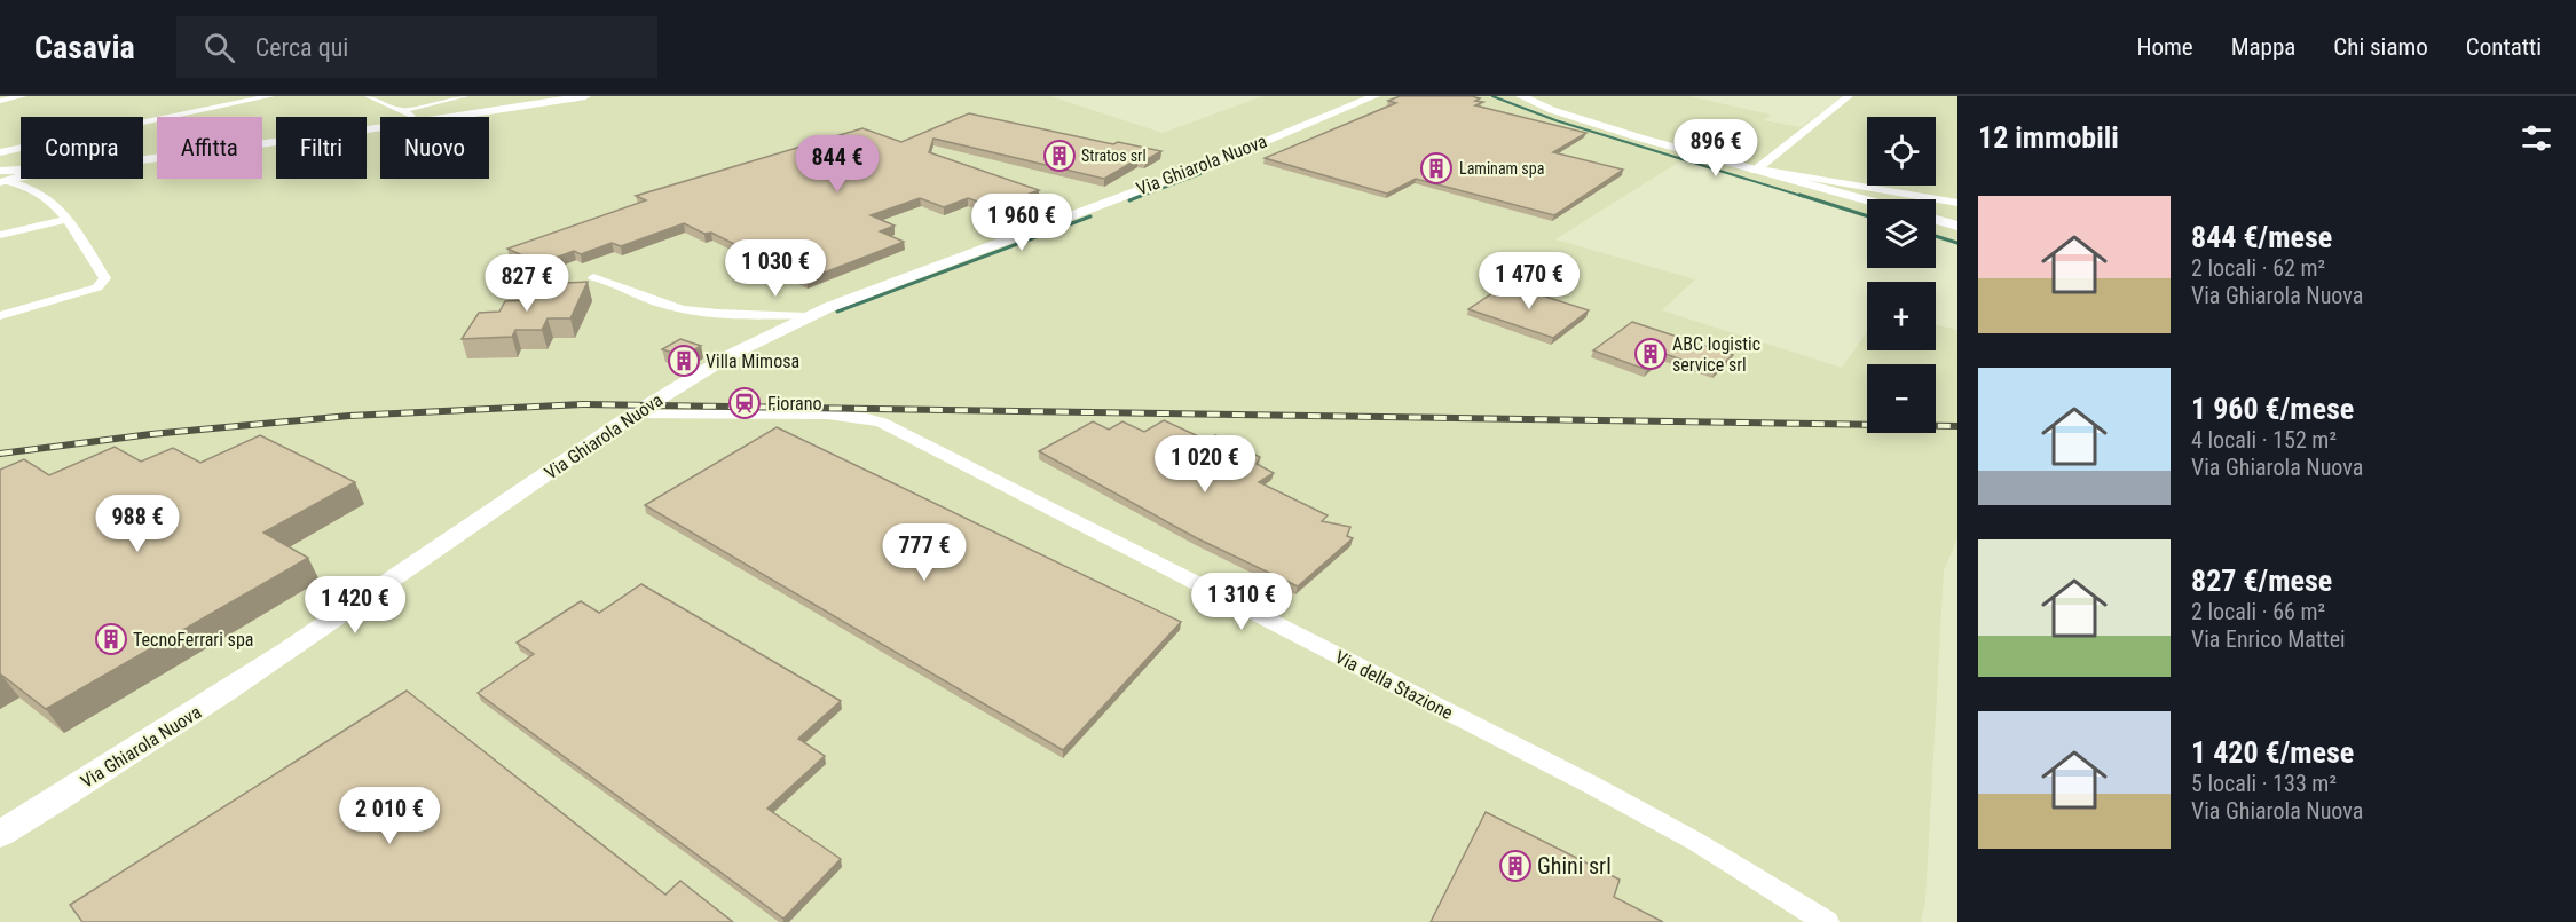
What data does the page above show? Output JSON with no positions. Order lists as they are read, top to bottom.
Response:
{
  "streets": {
    "street": ["Via Ghiarola Nuova", "Via della Stazione"]
  },
  "crossings": [
    ["Via Ghiarola Nuova", "Via della Stazione"]
  ],
  "places": {
    "building": [
      "Stratos srl",
      "Laminam spa",
      "ABC logistic service srl",
      "Villa Mimosa",
      "TecnoFerrari spa",
      "Ghini srl"
    ],
    "station": ["Fiorano"]
  },
  "page": {
    "header": "Casavia",
    "search": "Cerca qui",
    "nav": [
      "Home",
      "Mappa",
      "Chi siamo",
      "Contatti"
    ],
    "heading": "12 immobili",
    "map_buttons": ["+", "−"],
    "chip": [
      "Compra",
      "Affitta",
      "Filtri",
      "Nuovo"
    ],
    "price": [
      "896 €",
      "844 €",
      "1 960 €",
      "1 030 €",
      "1 470 €",
      "827 €",
      "1 020 €",
      "988 €",
      "777 €",
      "1 310 €",
      "1 420 €",
      "2 010 €"
    ],
    "list": [
      {
        "name": "844 €/mese",
        "note": "2 locali · 62 m² · Via Ghiarola Nuova"
      },
      {
        "name": "1 960 €/mese",
        "note": "4 locali · 152 m² · Via Ghiarola Nuova"
      },
      {
        "name": "827 €/mese",
        "note": "2 locali · 66 m² · Via Enrico Mattei"
      },
      {
        "name": "1 420 €/mese",
        "note": "5 locali · 133 m² · Via Ghiarola Nuova"
      }
    ]
  }
}
